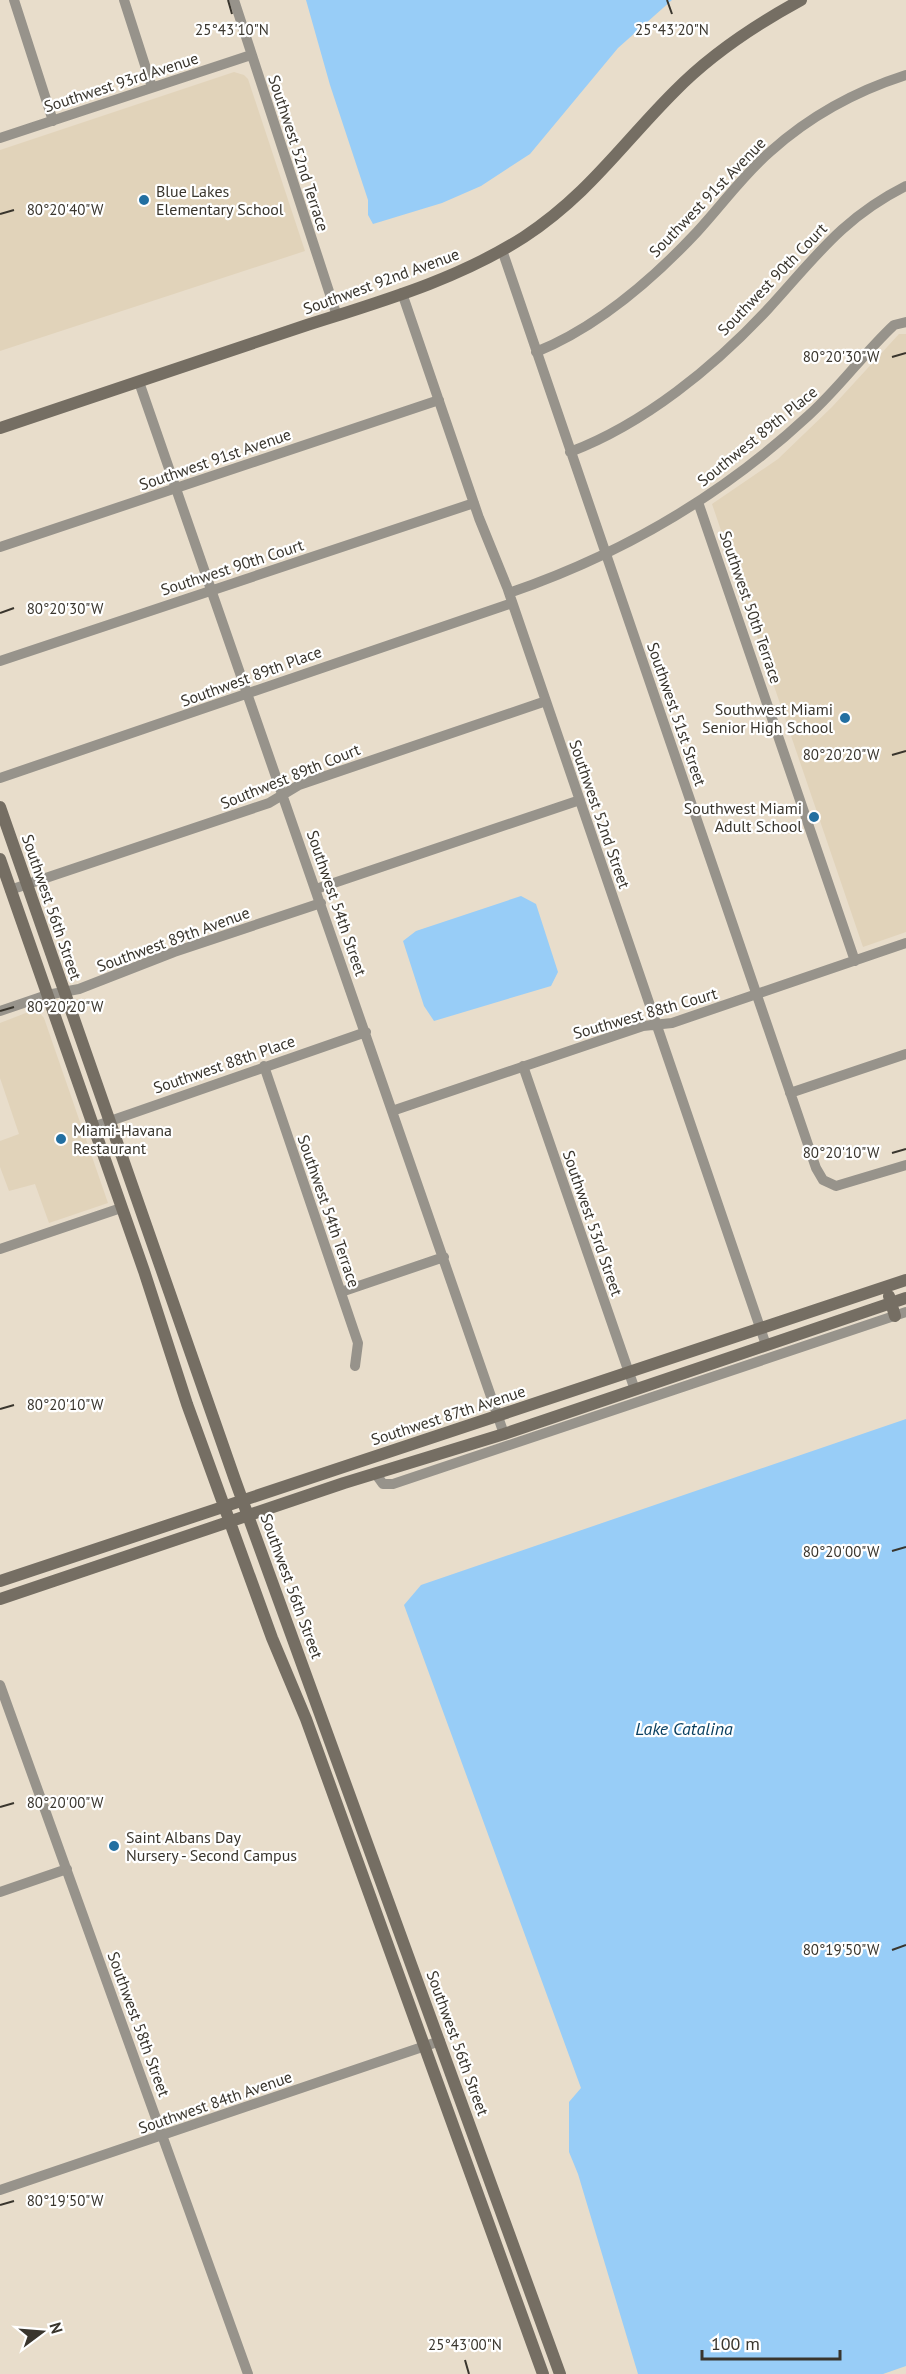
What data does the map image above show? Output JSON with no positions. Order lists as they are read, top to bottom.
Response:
{
  "streets": {
    "main road": ["Southwest 92nd Avenue", "Southwest 56th Street", "Southwest 87th Avenue"],
    "street": [
      "Southwest 93rd Avenue",
      "Southwest 52nd Terrace",
      "Southwest 91st Avenue",
      "Southwest 90th Court",
      "Southwest 89th Place",
      "Southwest 50th Terrace",
      "Southwest 51st Street",
      "Southwest 89th Court",
      "Southwest 52nd Street",
      "Southwest 54th Street",
      "Southwest 89th Avenue",
      "Southwest 88th Court",
      "Southwest 88th Place",
      "Southwest 54th Terrace",
      "Southwest 53rd Street",
      "Southwest 58th Street",
      "Southwest 84th Avenue"
    ]
  },
  "crossings": [
    ["Southwest 93rd Avenue", "Southwest 52nd Terrace"],
    ["Southwest 52nd Terrace", "Southwest 92nd Avenue"],
    ["Southwest 91st Avenue", "Southwest 51st Street"],
    ["Southwest 91st Avenue", "Southwest 52nd Street"],
    ["Southwest 91st Avenue", "Southwest 54th Street"],
    ["Southwest 90th Court", "Southwest 51st Street"],
    ["Southwest 90th Court", "Southwest 52nd Street"],
    ["Southwest 90th Court", "Southwest 54th Street"],
    ["Southwest 92nd Avenue", "Southwest 51st Street"],
    ["Southwest 92nd Avenue", "Southwest 52nd Street"],
    ["Southwest 92nd Avenue", "Southwest 54th Street"],
    ["Southwest 89th Place", "Southwest 50th Terrace"],
    ["Southwest 89th Place", "Southwest 51st Street"],
    ["Southwest 89th Place", "Southwest 52nd Street"],
    ["Southwest 89th Place", "Southwest 54th Street"],
    ["Southwest 50th Terrace", "Southwest 88th Court"],
    ["Southwest 51st Street", "Southwest 88th Court"],
    ["Southwest 89th Court", "Southwest 52nd Street"],
    ["Southwest 89th Court", "Southwest 54th Street"],
    ["Southwest 89th Court", "Southwest 56th Street"],
    ["Southwest 52nd Street", "Southwest 88th Court"],
    ["Southwest 52nd Street", "Southwest 87th Avenue"],
    ["Southwest 54th Street", "Southwest 89th Avenue"],
    ["Southwest 54th Street", "Southwest 88th Court"],
    ["Southwest 54th Street", "Southwest 88th Place"],
    ["Southwest 54th Street", "Southwest 87th Avenue"],
    ["Southwest 56th Street", "Southwest 89th Avenue"],
    ["Southwest 56th Street", "Southwest 88th Place"],
    ["Southwest 56th Street", "Southwest 87th Avenue"],
    ["Southwest 56th Street", "Southwest 84th Avenue"],
    ["Southwest 88th Court", "Southwest 53rd Street"],
    ["Southwest 88th Place", "Southwest 54th Terrace"],
    ["Southwest 53rd Street", "Southwest 87th Avenue"],
    ["Southwest 58th Street", "Southwest 84th Avenue"]
  ],
  "water": ["Lake Catalina"],
  "places": [
    "Blue Lakes Elementary School",
    "Southwest Miami Senior High School",
    "Southwest Miami Adult School",
    "Miami-Havana Restaurant",
    "Saint Albans Day Nursery - Second Campus"
  ],
  "scale_bar": "100 m",
  "north": "right",
  "coordinates": [
    "25°43'10\"N",
    "25°43'20\"N",
    "80°20'40\"W",
    "80°20'30\"W",
    "80°20'20\"W",
    "80°20'10\"W",
    "80°20'00\"W",
    "80°19'50\"W",
    "25°43'00\"N"
  ]
}
